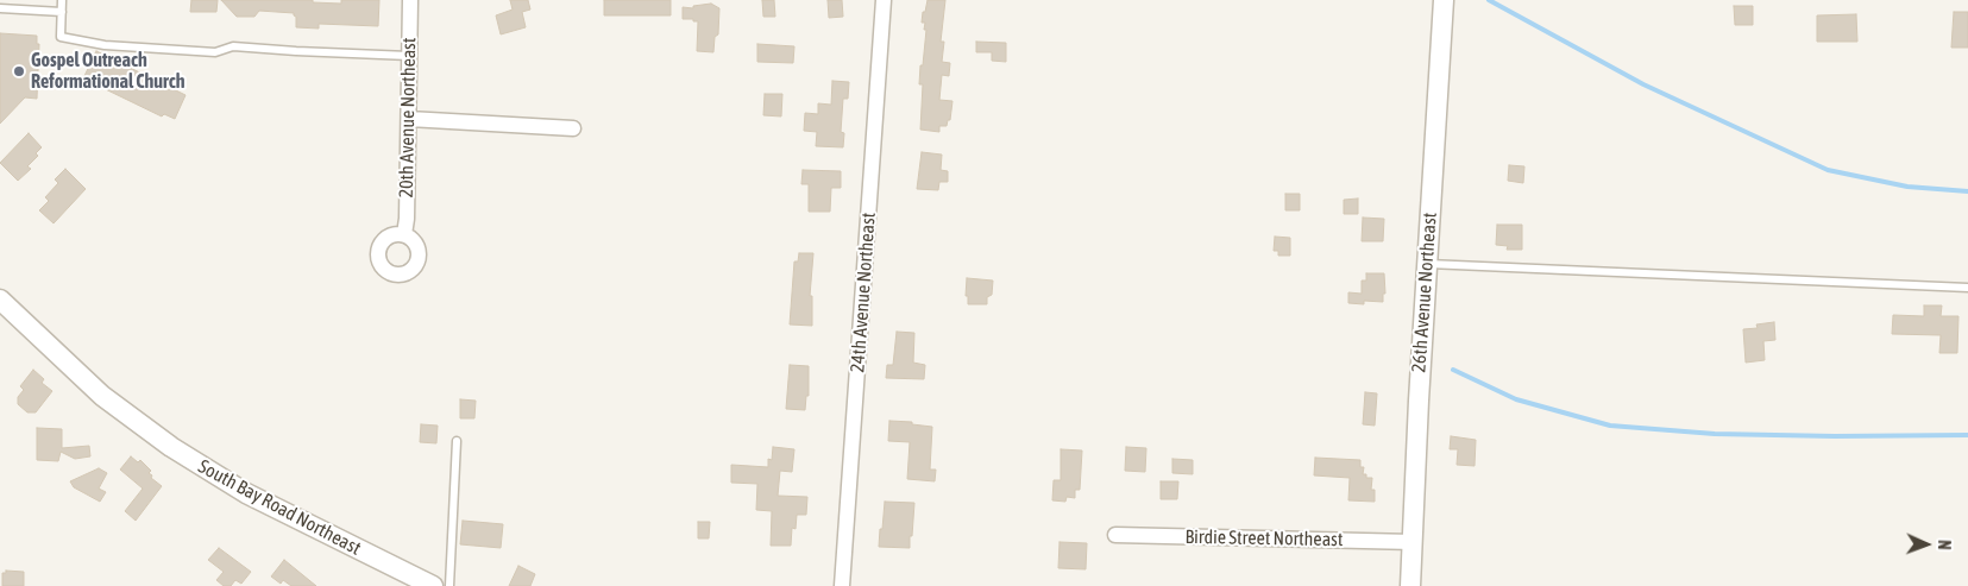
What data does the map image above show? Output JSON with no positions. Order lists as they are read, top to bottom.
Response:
{
  "streets": {
    "street": [
      "20th Avenue Northeast",
      "24th Avenue Northeast",
      "26th Avenue Northeast",
      "South Bay Road Northeast",
      "Birdie Street Northeast"
    ]
  },
  "crossings": [
    ["26th Avenue Northeast", "Birdie Street Northeast"]
  ],
  "places": ["Gospel Outreach Reformational Church"],
  "north": "right"
}
